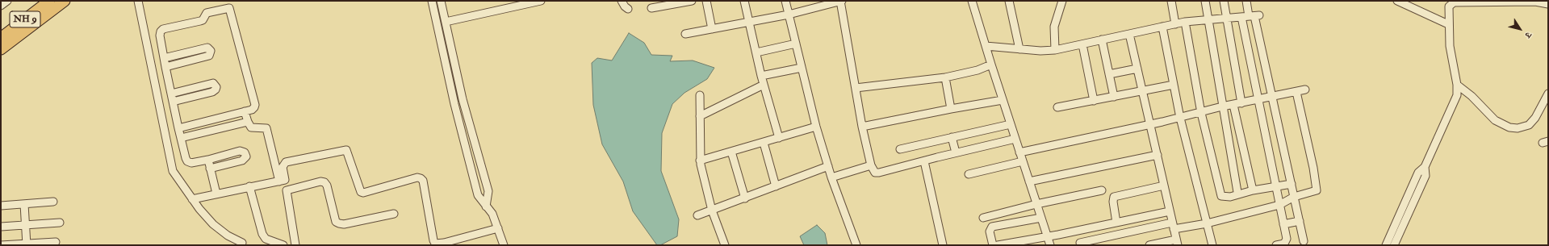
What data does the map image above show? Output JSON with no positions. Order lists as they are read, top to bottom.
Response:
{
  "streets": {
    "highway": ["NH 9"]
  },
  "north": "bottom right"
}
